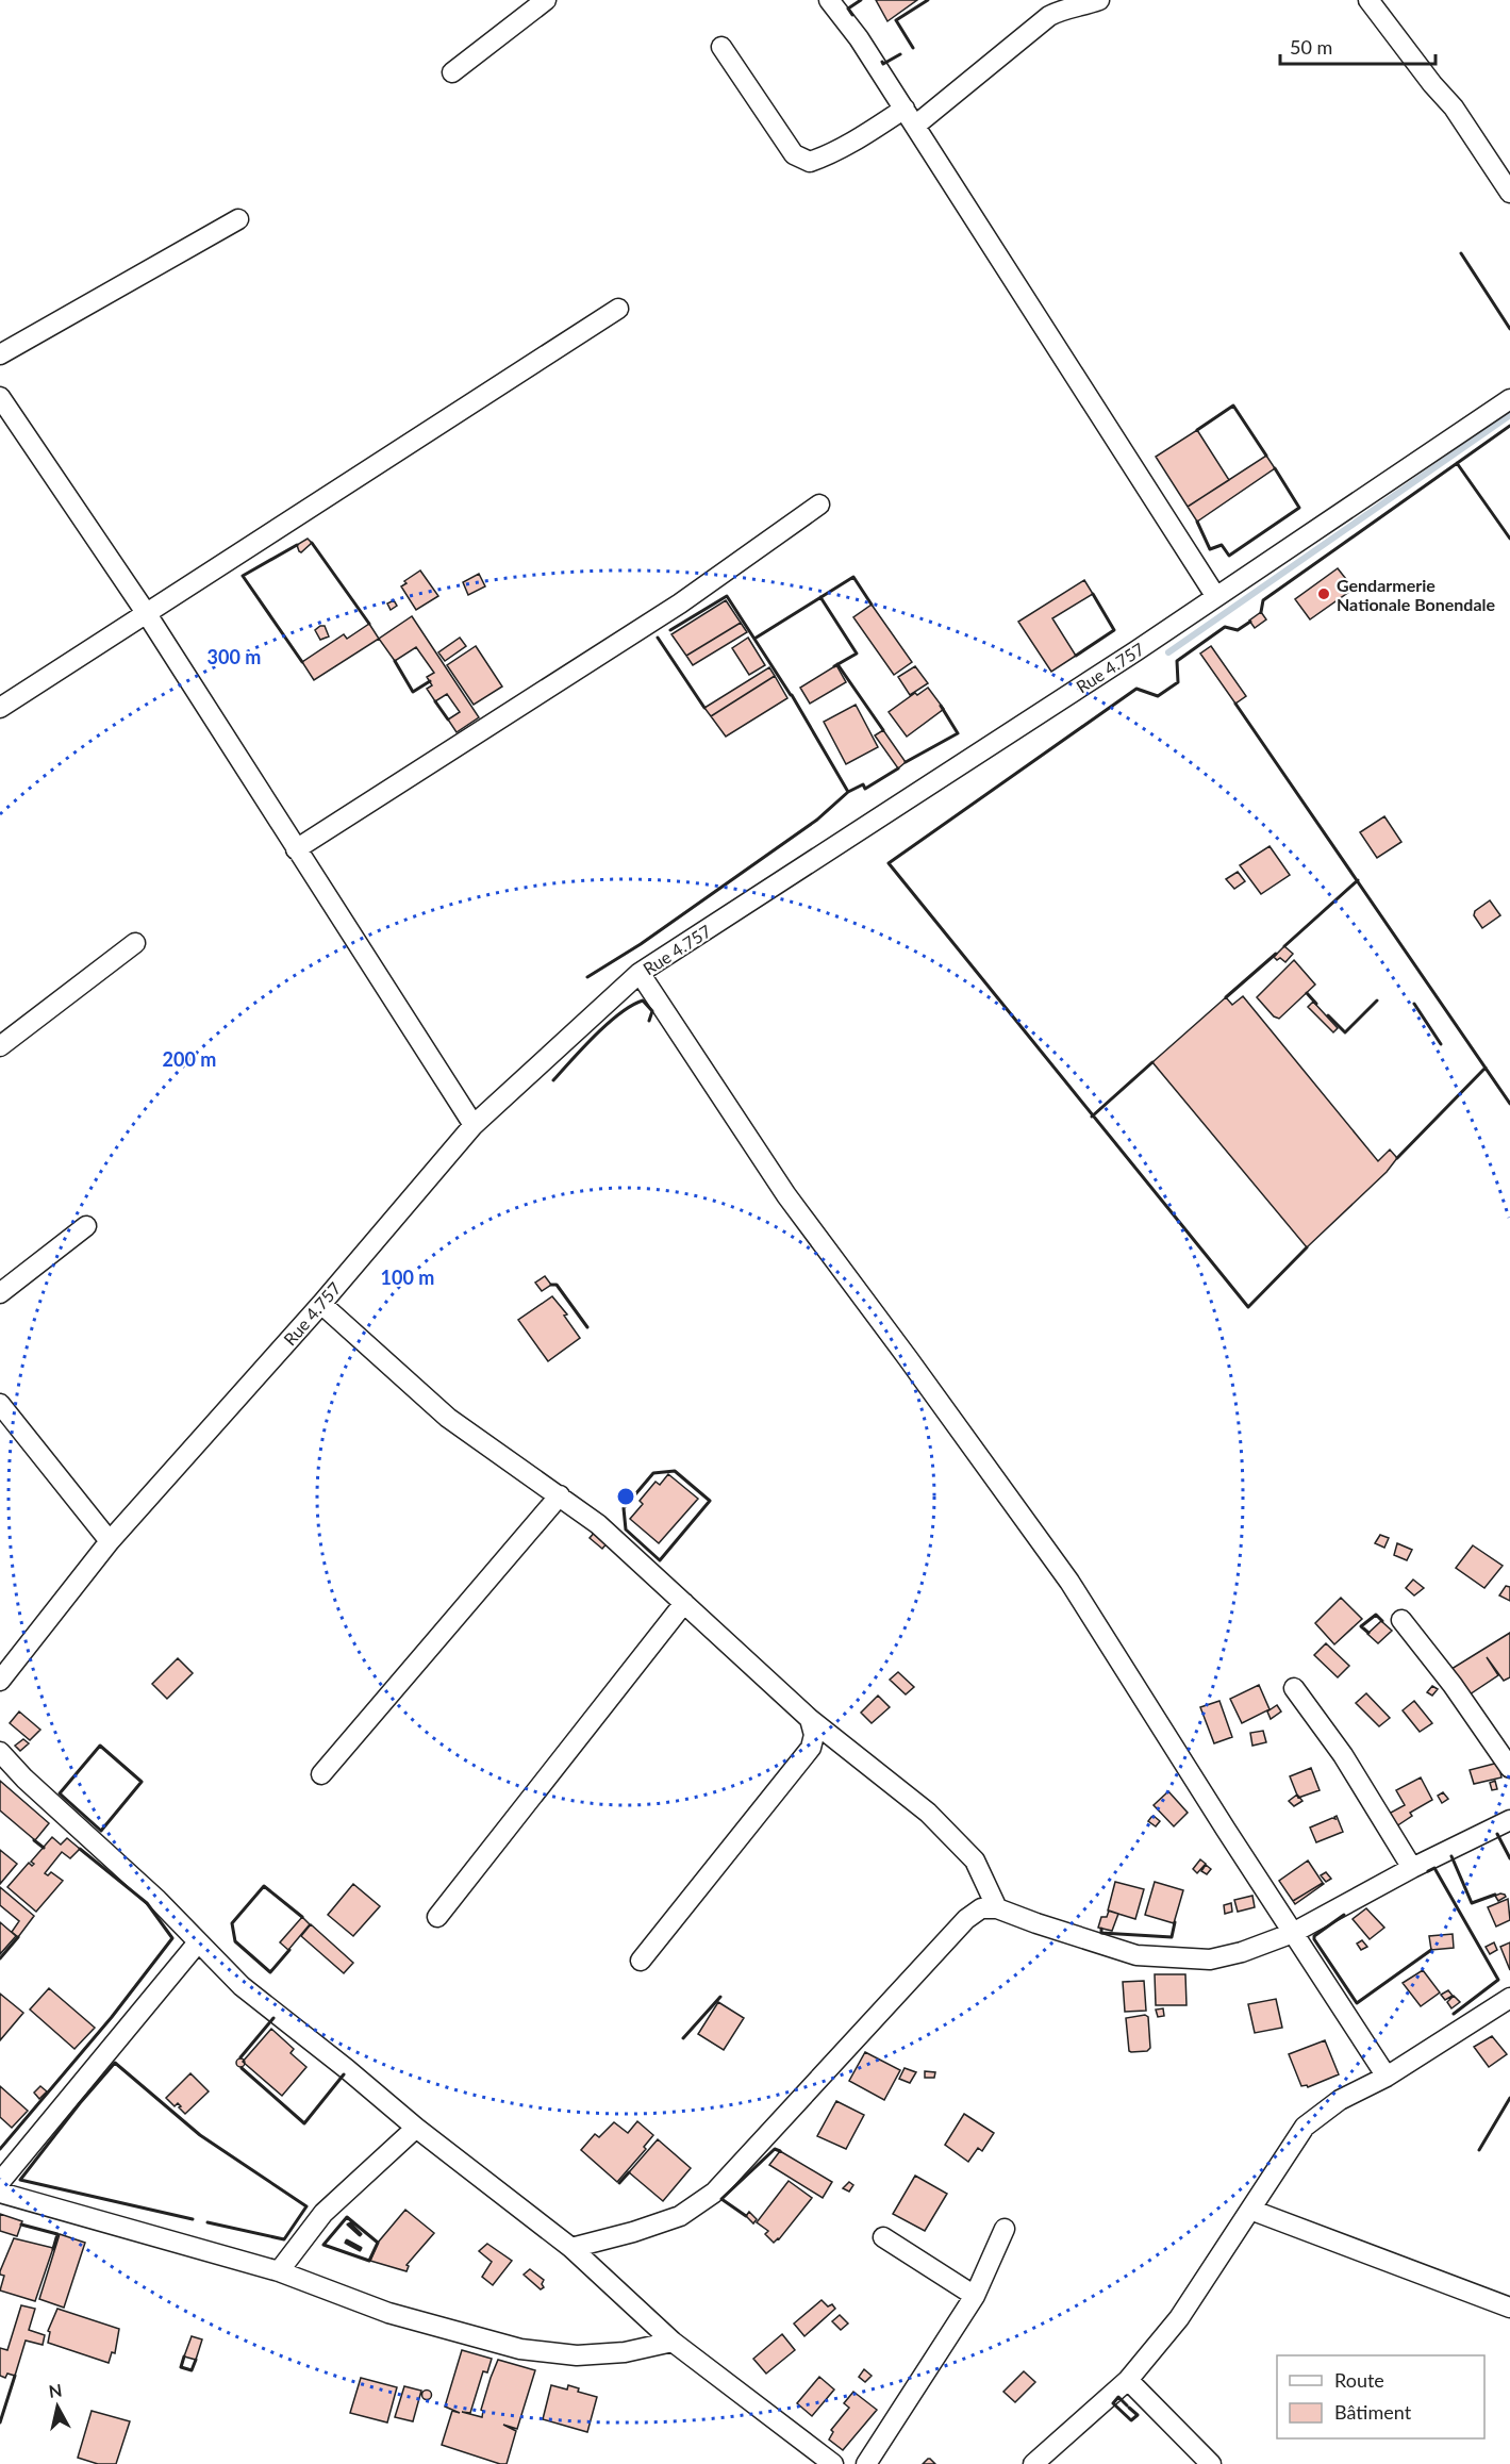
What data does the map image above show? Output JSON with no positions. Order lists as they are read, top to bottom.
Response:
{
  "streets": {
    "street": ["Rue 4.757"]
  },
  "places": ["Gendarmerie Nationale Bonendale"],
  "legend": ["Route", "Bâtiment"],
  "scale_bar": "50 m",
  "north": "top",
  "rings": ["300 m", "200 m", "100 m"]
}
